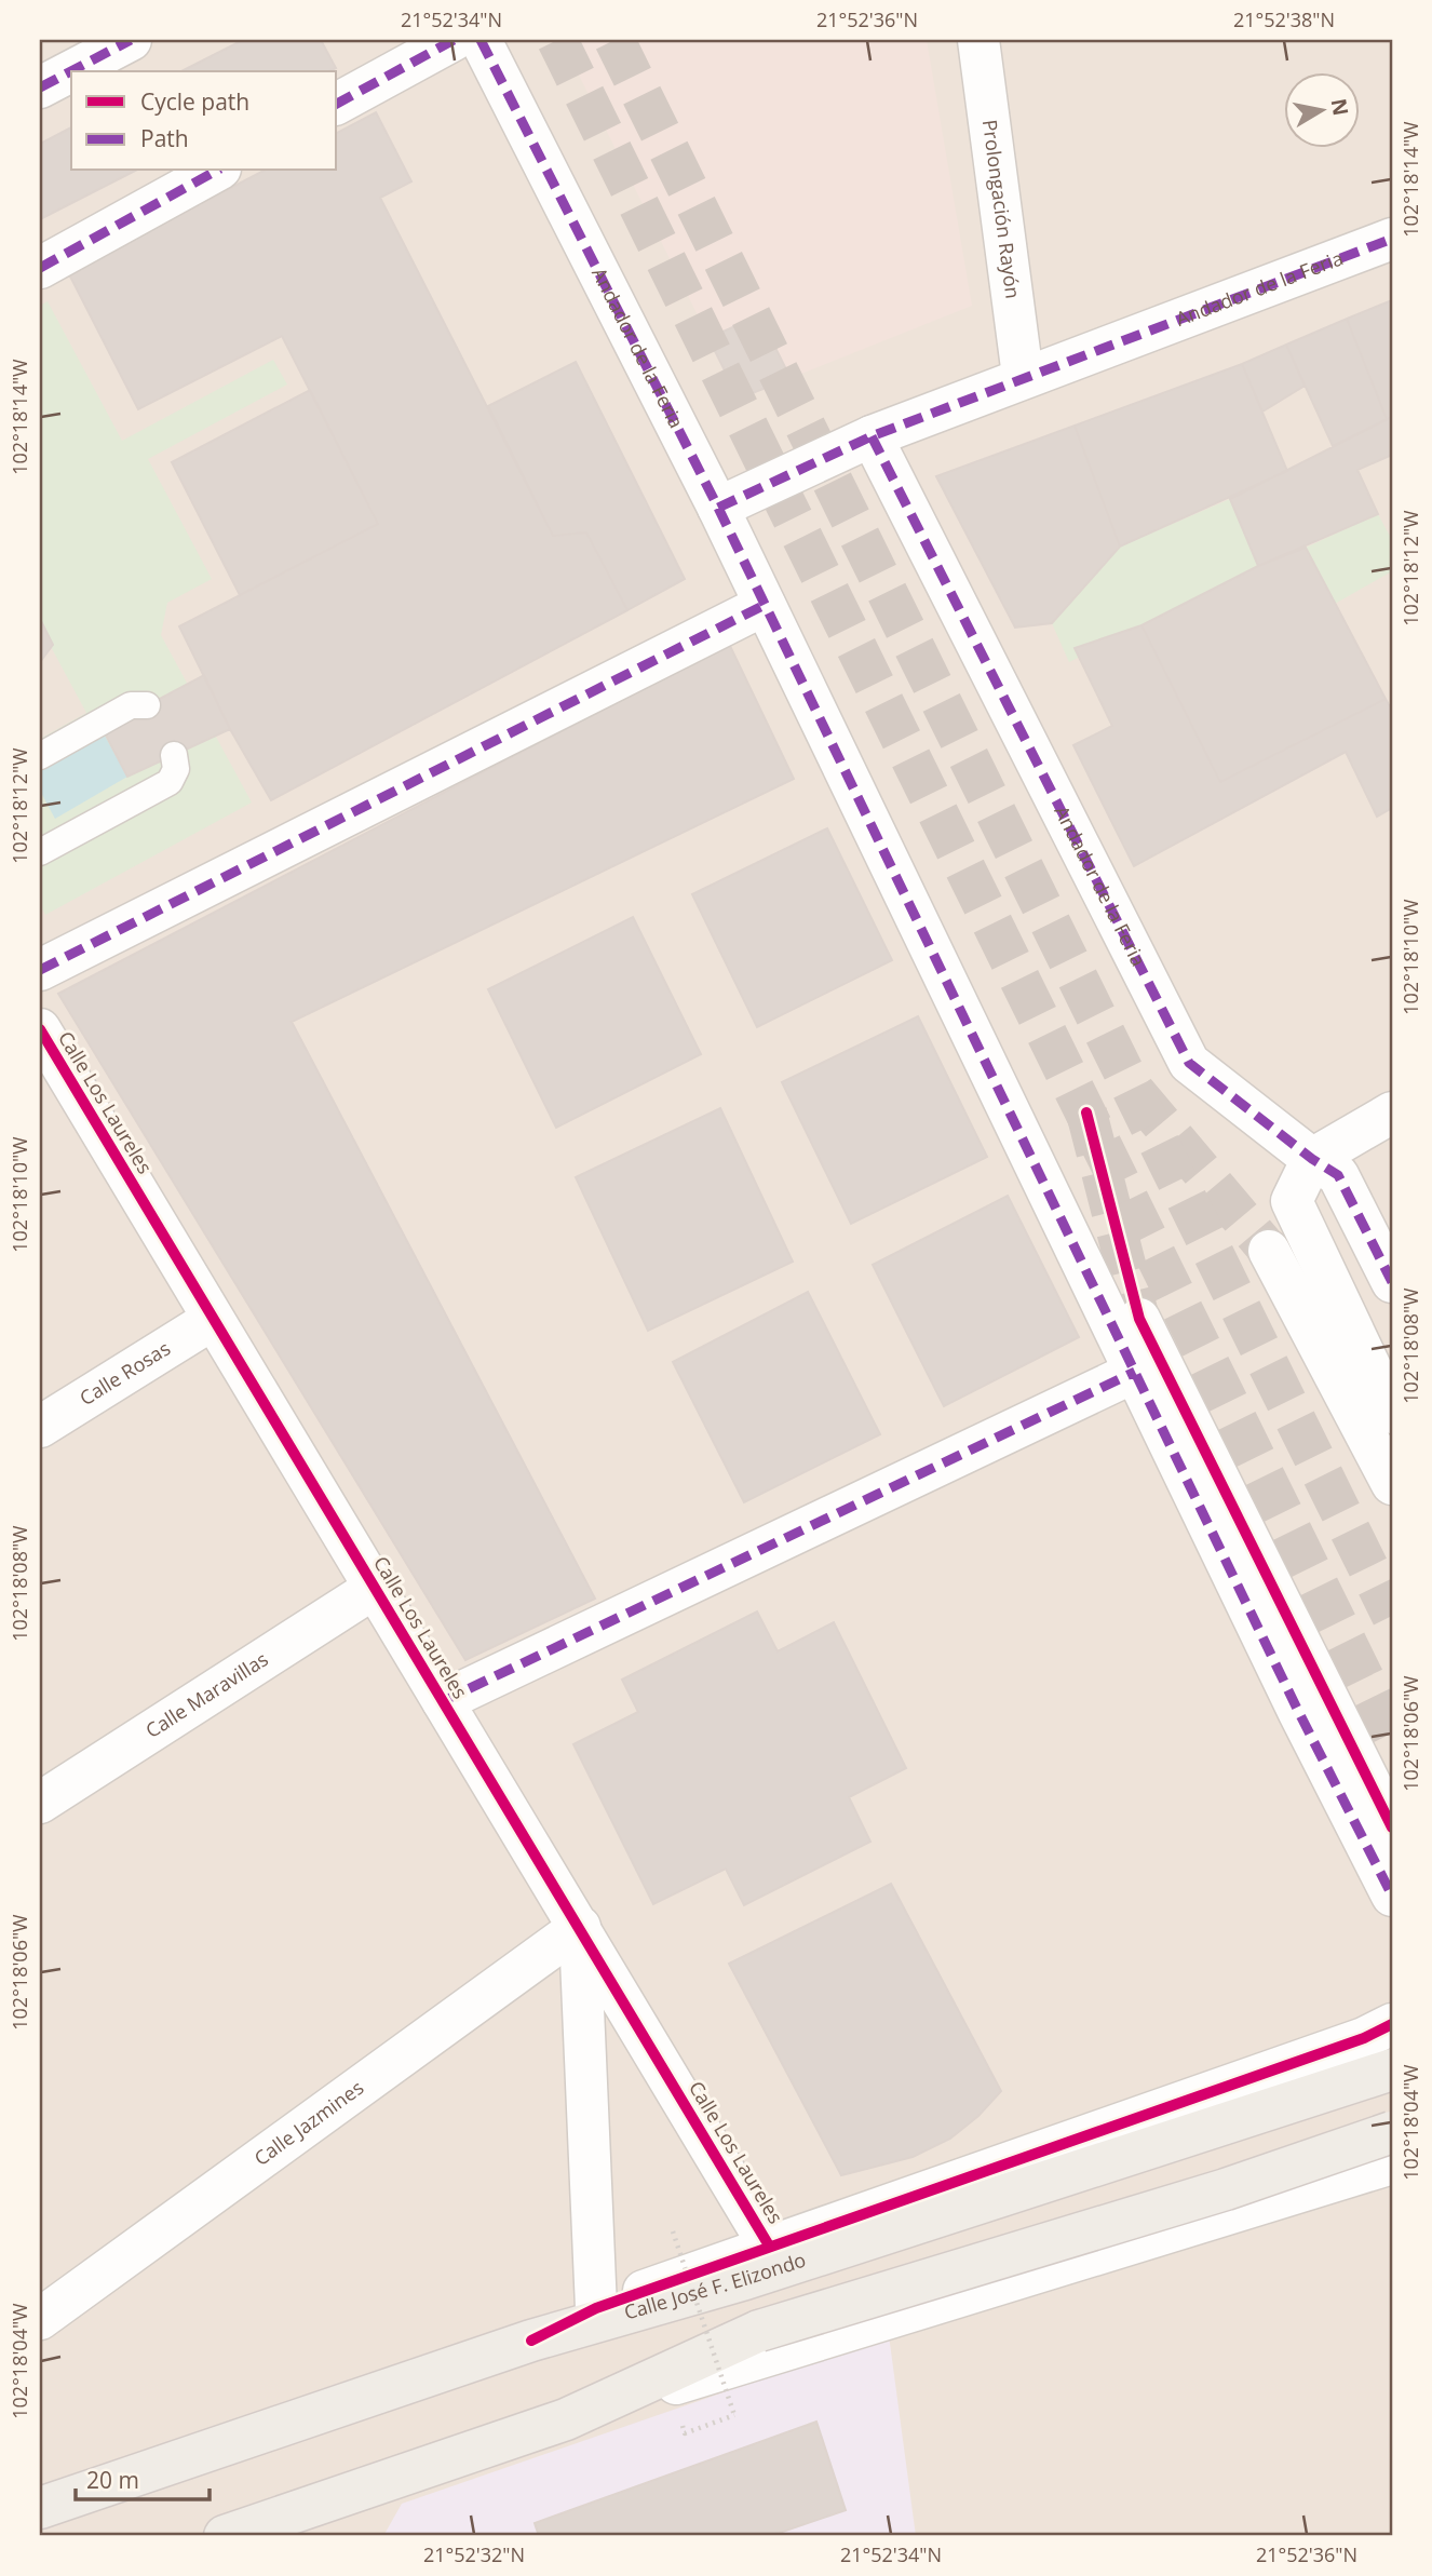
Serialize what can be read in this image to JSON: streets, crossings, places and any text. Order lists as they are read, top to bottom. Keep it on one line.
{"streets":{"main road":["Calle José F. Elizondo"],"street":["Prolongación Rayón","Andador de la Feria","Calle Los Laureles","Calle Rosas","Calle Maravillas","Calle Jazmines"]},"crossings":[["Prolongación Rayón","Andador de la Feria"],["Calle Los Laureles","Calle Rosas"],["Calle Los Laureles","Calle Maravillas"],["Calle Los Laureles","Calle Jazmines"]],"legend":["Cycle path","Path"],"scale_bar":"20 m","north":"right","coordinates":["21°52'34\"N","21°52'36\"N","21°52'38\"N","102°18'14\"W","102°18'12\"W","102°18'10\"W","102°18'08\"W","102°18'06\"W","102°18'04\"W","21°52'32\"N"]}
